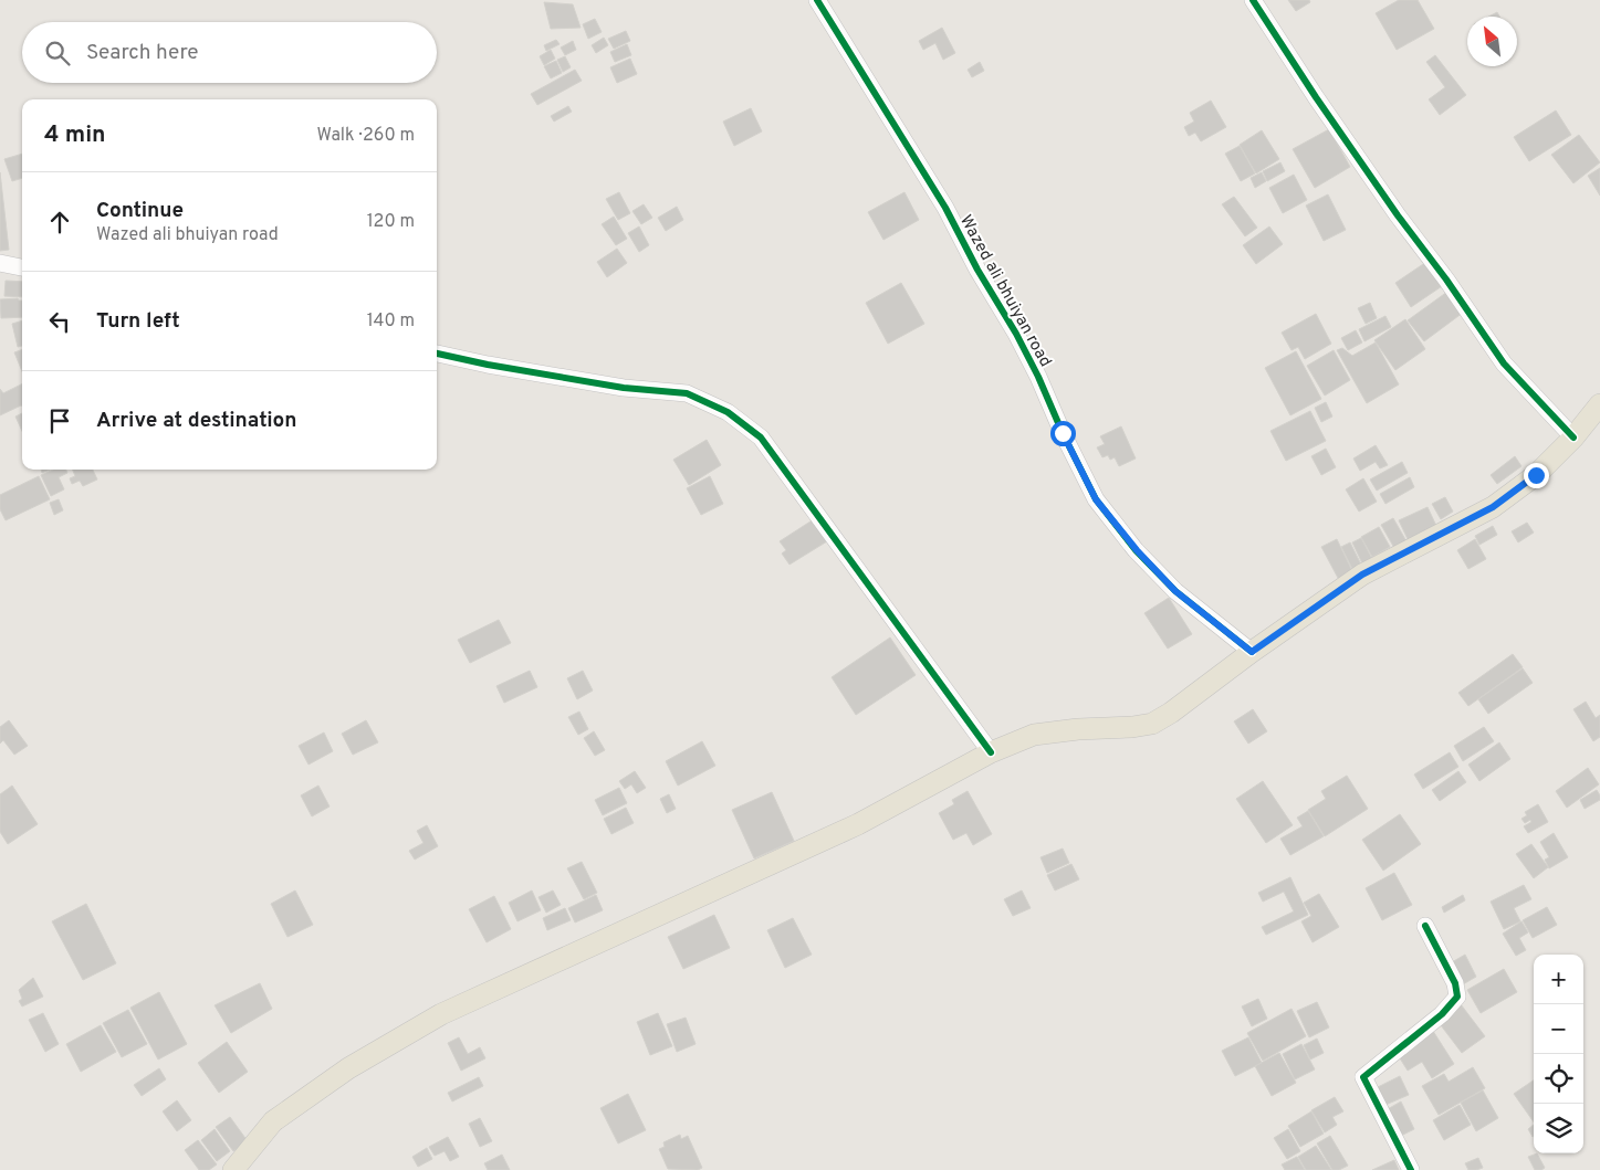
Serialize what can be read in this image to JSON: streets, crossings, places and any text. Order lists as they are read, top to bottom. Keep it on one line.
{"streets":{"street":["Wazed ali bhuiyan road"]},"north":"top left","page":{"search":"Search here","heading":["4 min","Walk · 260 m"],"list":[["Continue","Wazed ali bhuiyan road","120 m"],["Turn left","140 m"],"Arrive at destination"],"map_buttons":["+","−"]}}
